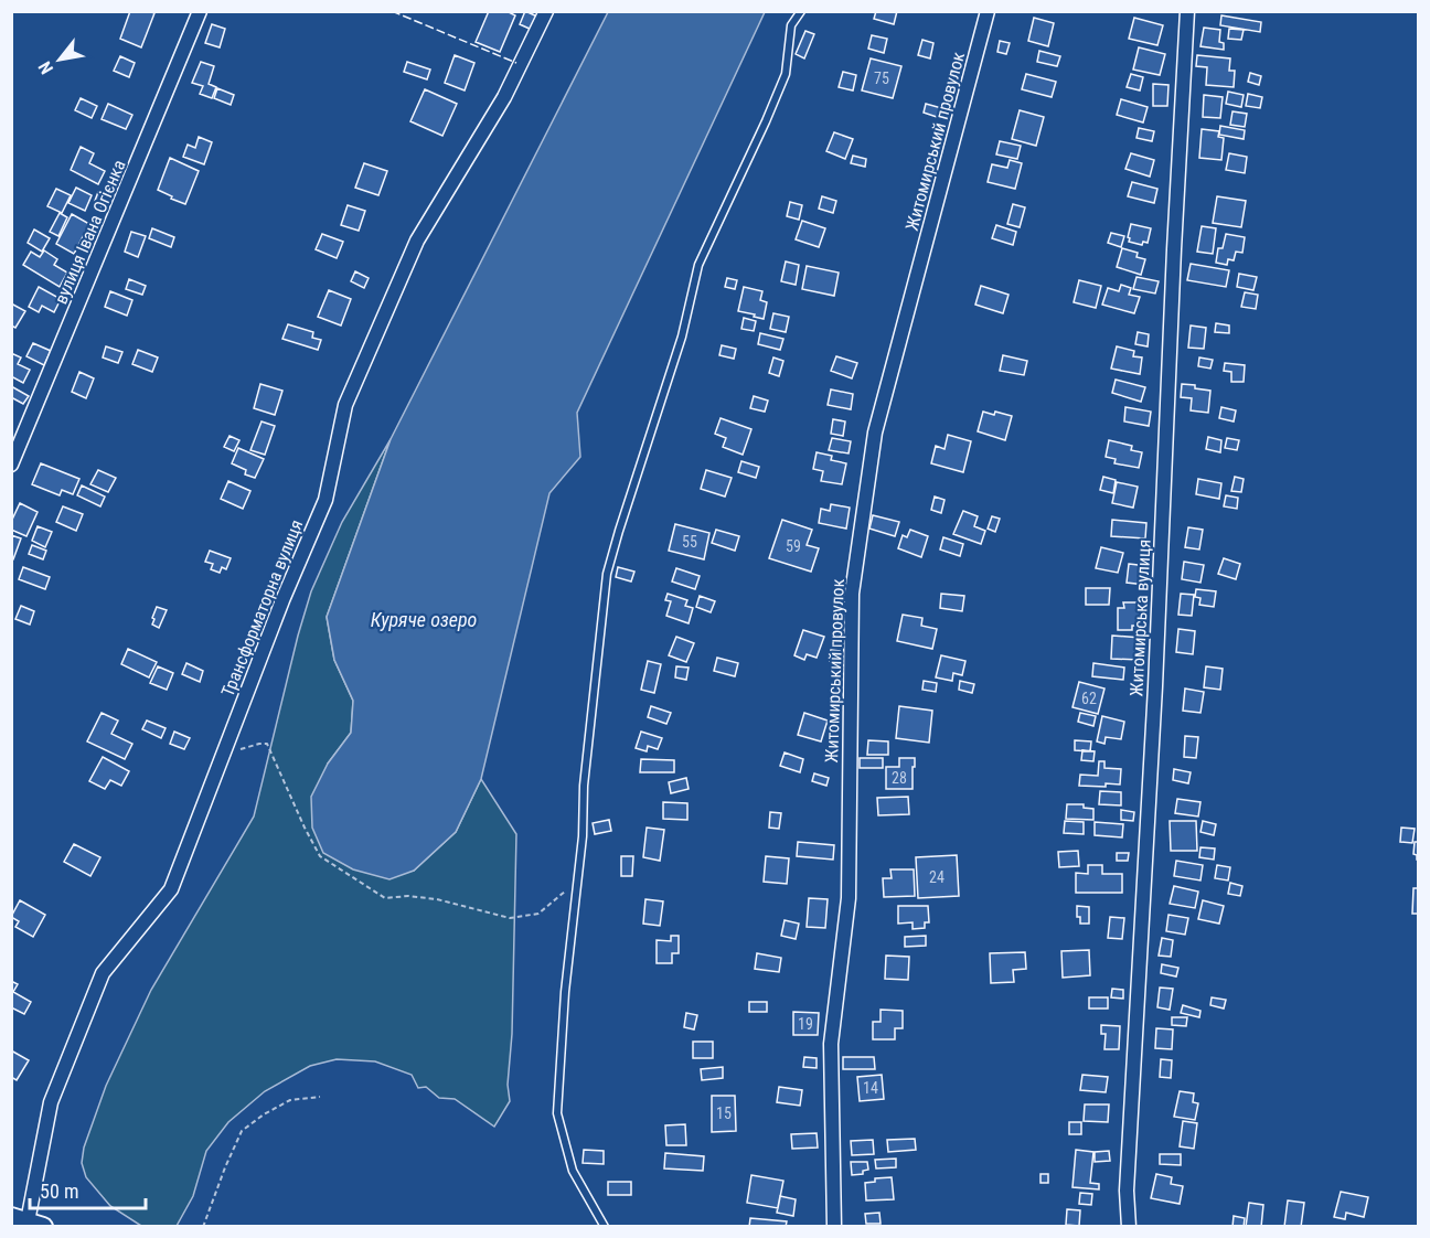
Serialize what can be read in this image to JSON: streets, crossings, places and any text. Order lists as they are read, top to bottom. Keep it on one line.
{"streets":{"street":["Житомирський провулок","вулиця Івана Огієнка","Трансформаторна вулиця","Житомирська вулиця"]},"water":["Куряче озеро"],"house_numbers":["75","55","59","62","28","24","19","14","15"],"scale_bar":"50 m","north":"bottom left"}
